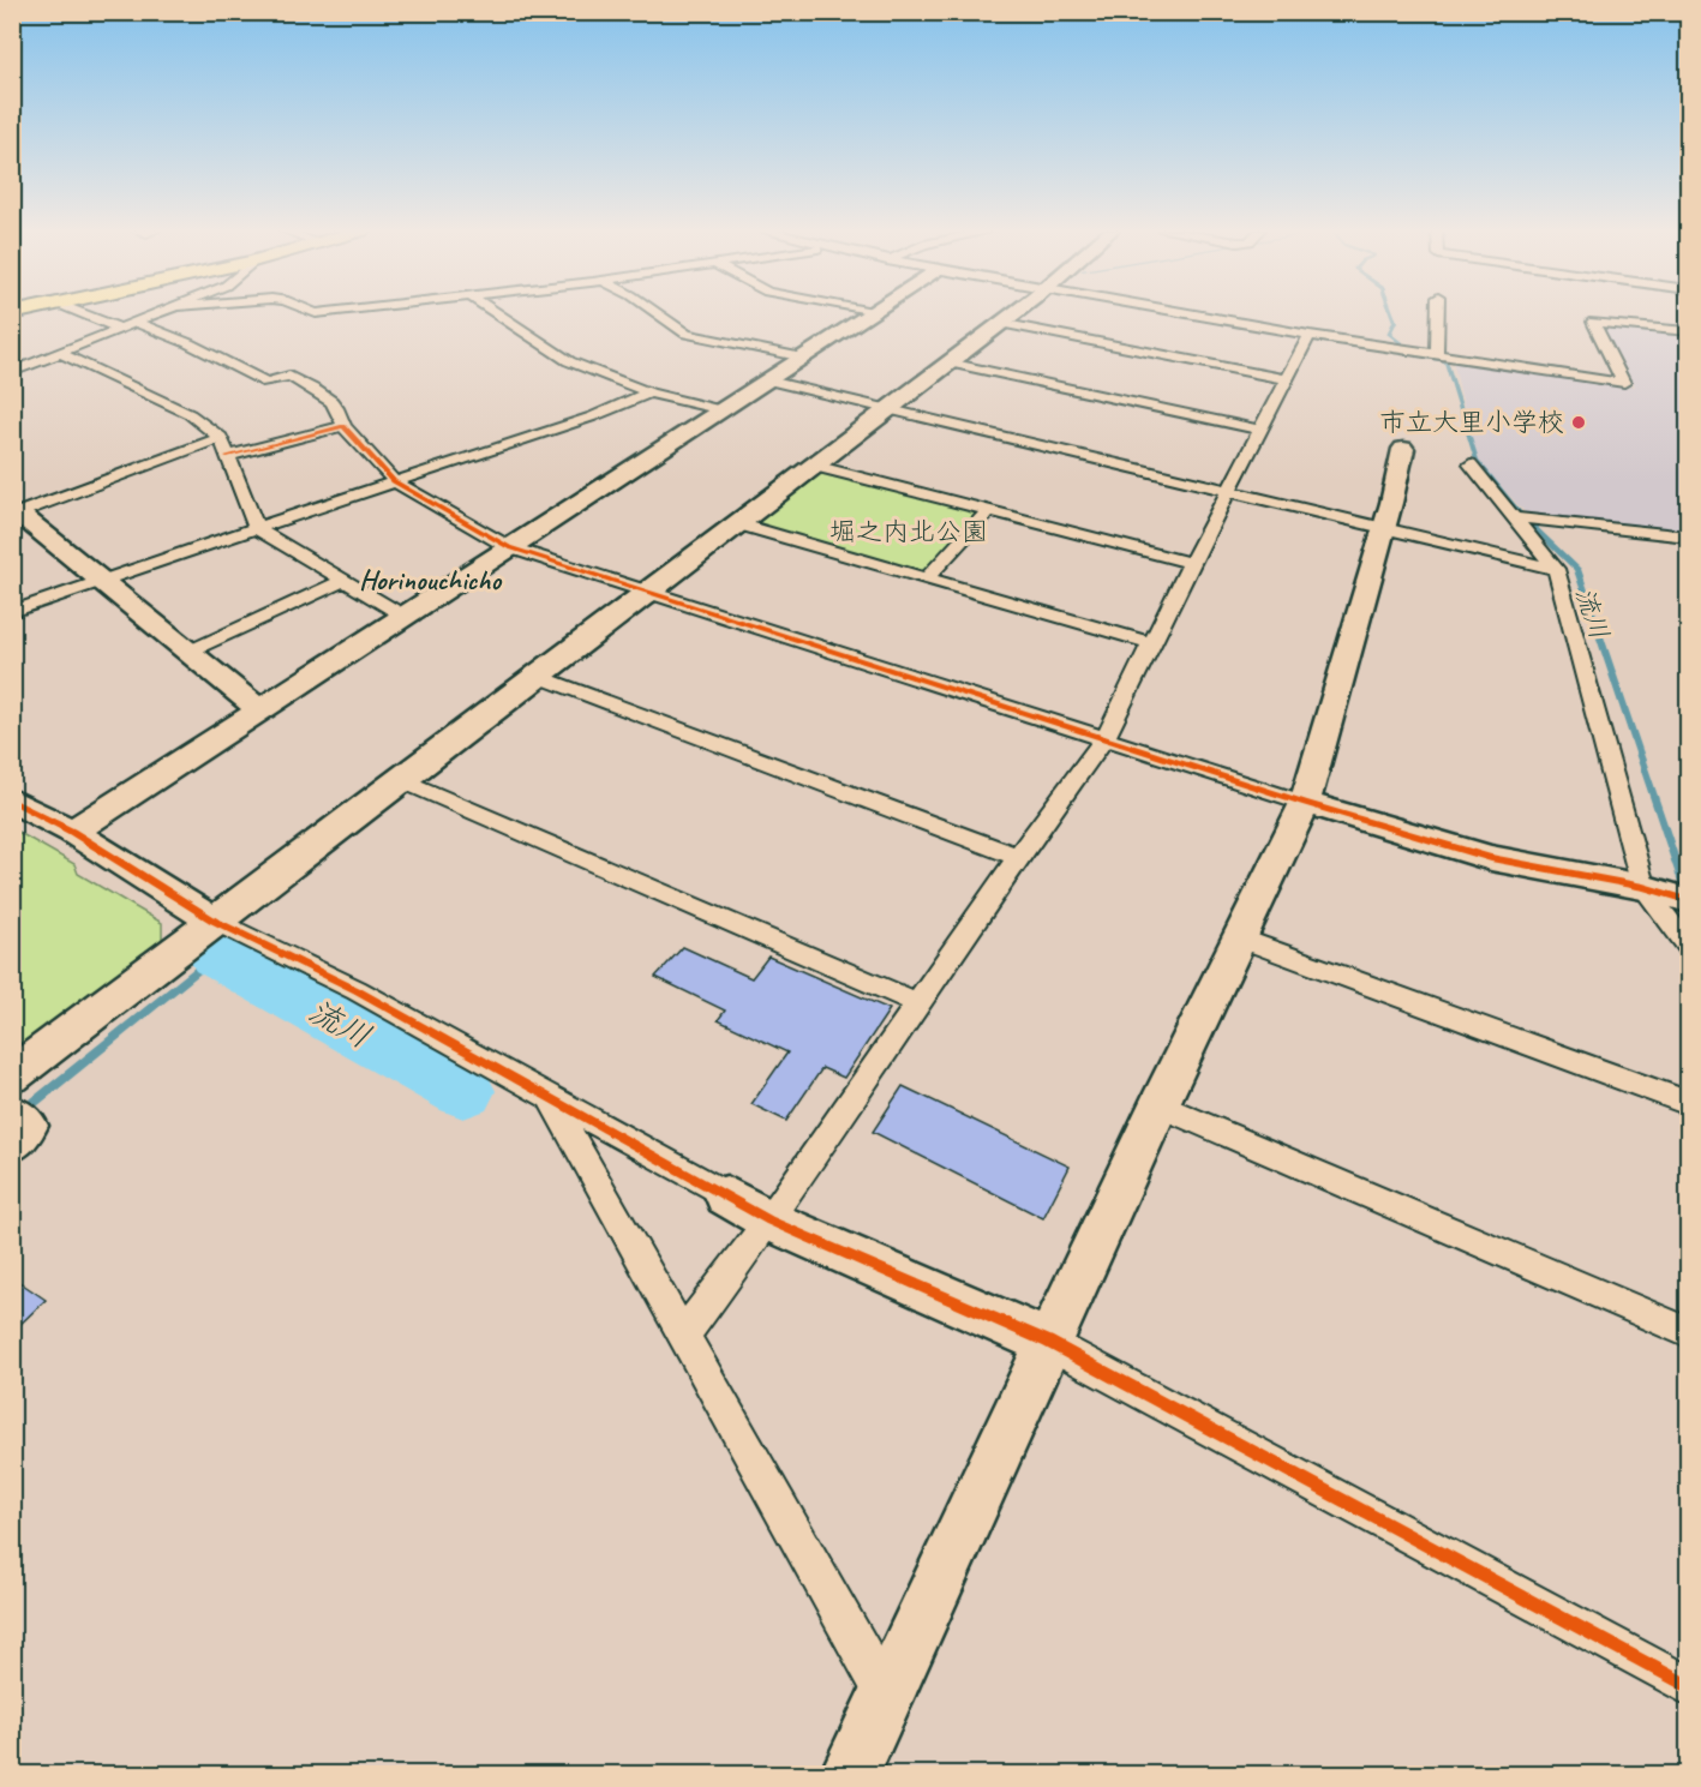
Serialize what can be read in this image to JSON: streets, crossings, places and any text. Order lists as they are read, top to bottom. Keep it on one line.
{"districts":["Horinouchicho"],"water":["流川"],"parks":["堀之内北公園"],"places":["市立大里小学校"]}
